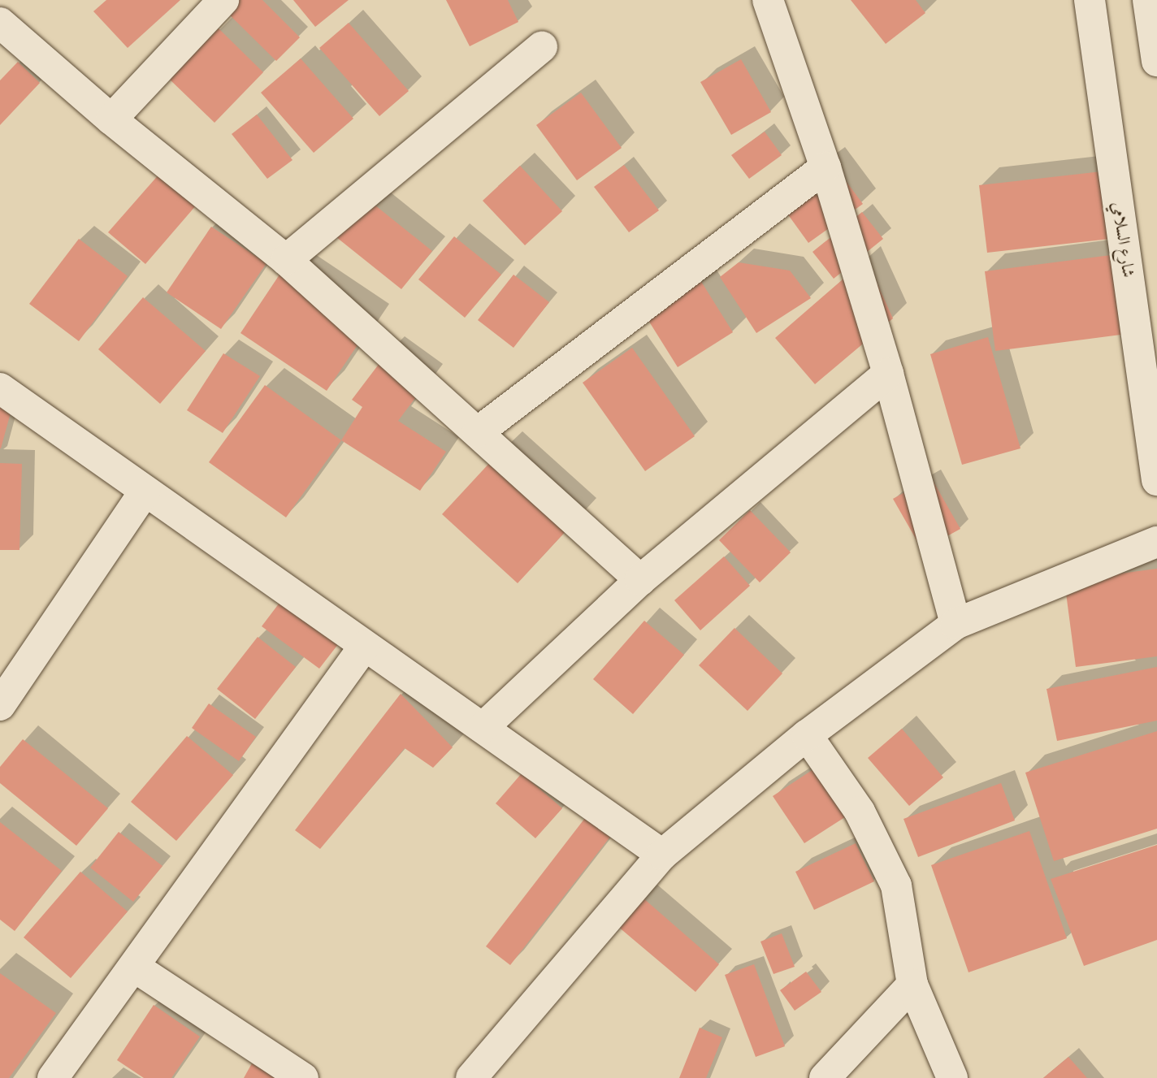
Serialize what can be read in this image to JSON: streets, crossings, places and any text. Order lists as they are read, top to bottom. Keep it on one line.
{"streets":{"street":["شارع السلامي"]}}
